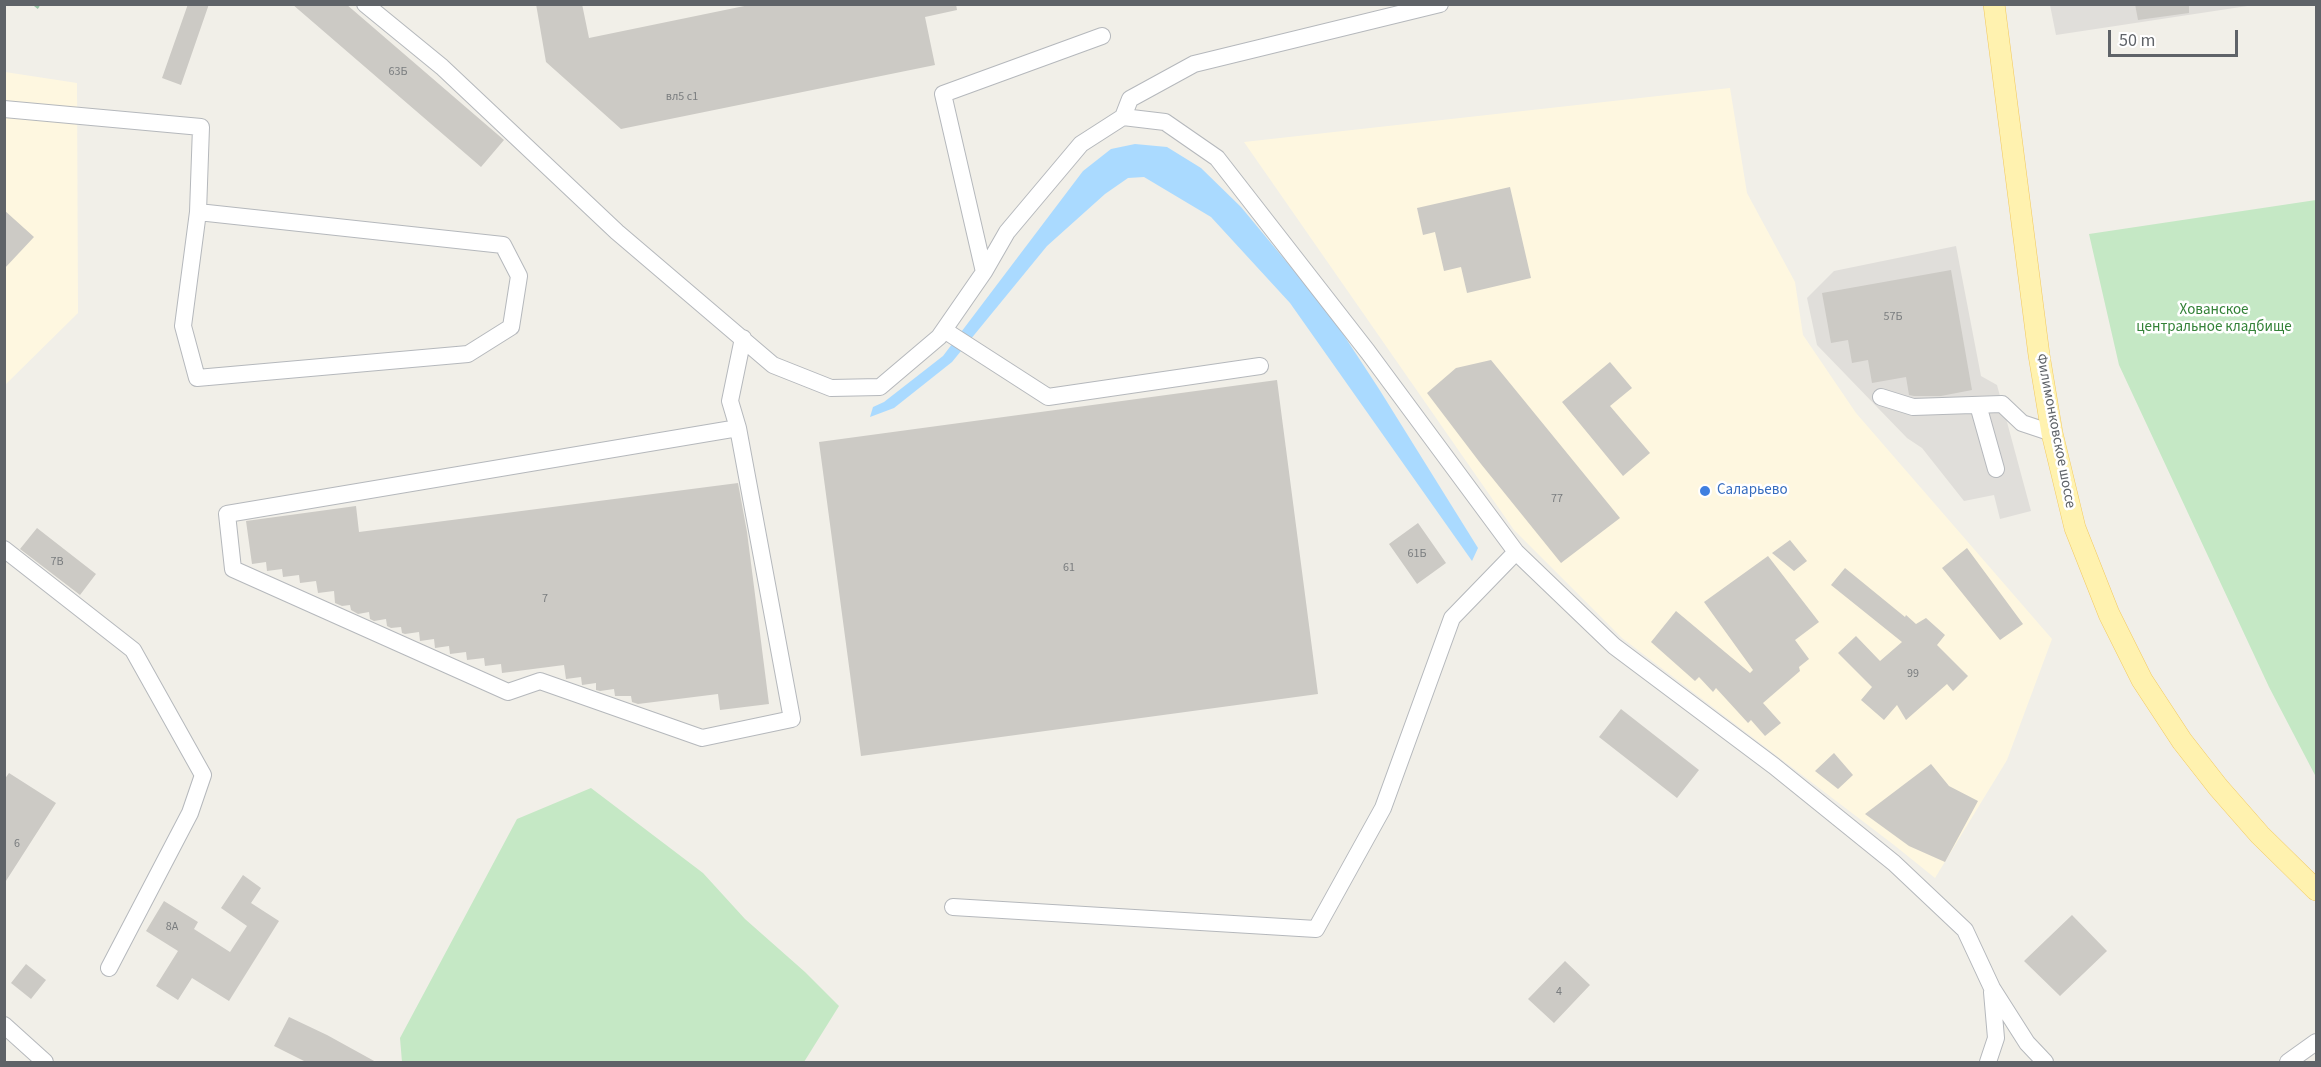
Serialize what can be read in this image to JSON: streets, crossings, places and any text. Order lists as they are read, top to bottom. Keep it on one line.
{"streets":{"main road":["Филимонковское шоссе"]},"parks":["Хованское центральное кладбище"],"places":["Саларьево"],"house_numbers":["63Б","вл5 с1","57Б","77","61Б","7В","61","7","99","6","8А","4"],"scale_bar":"50 m"}
